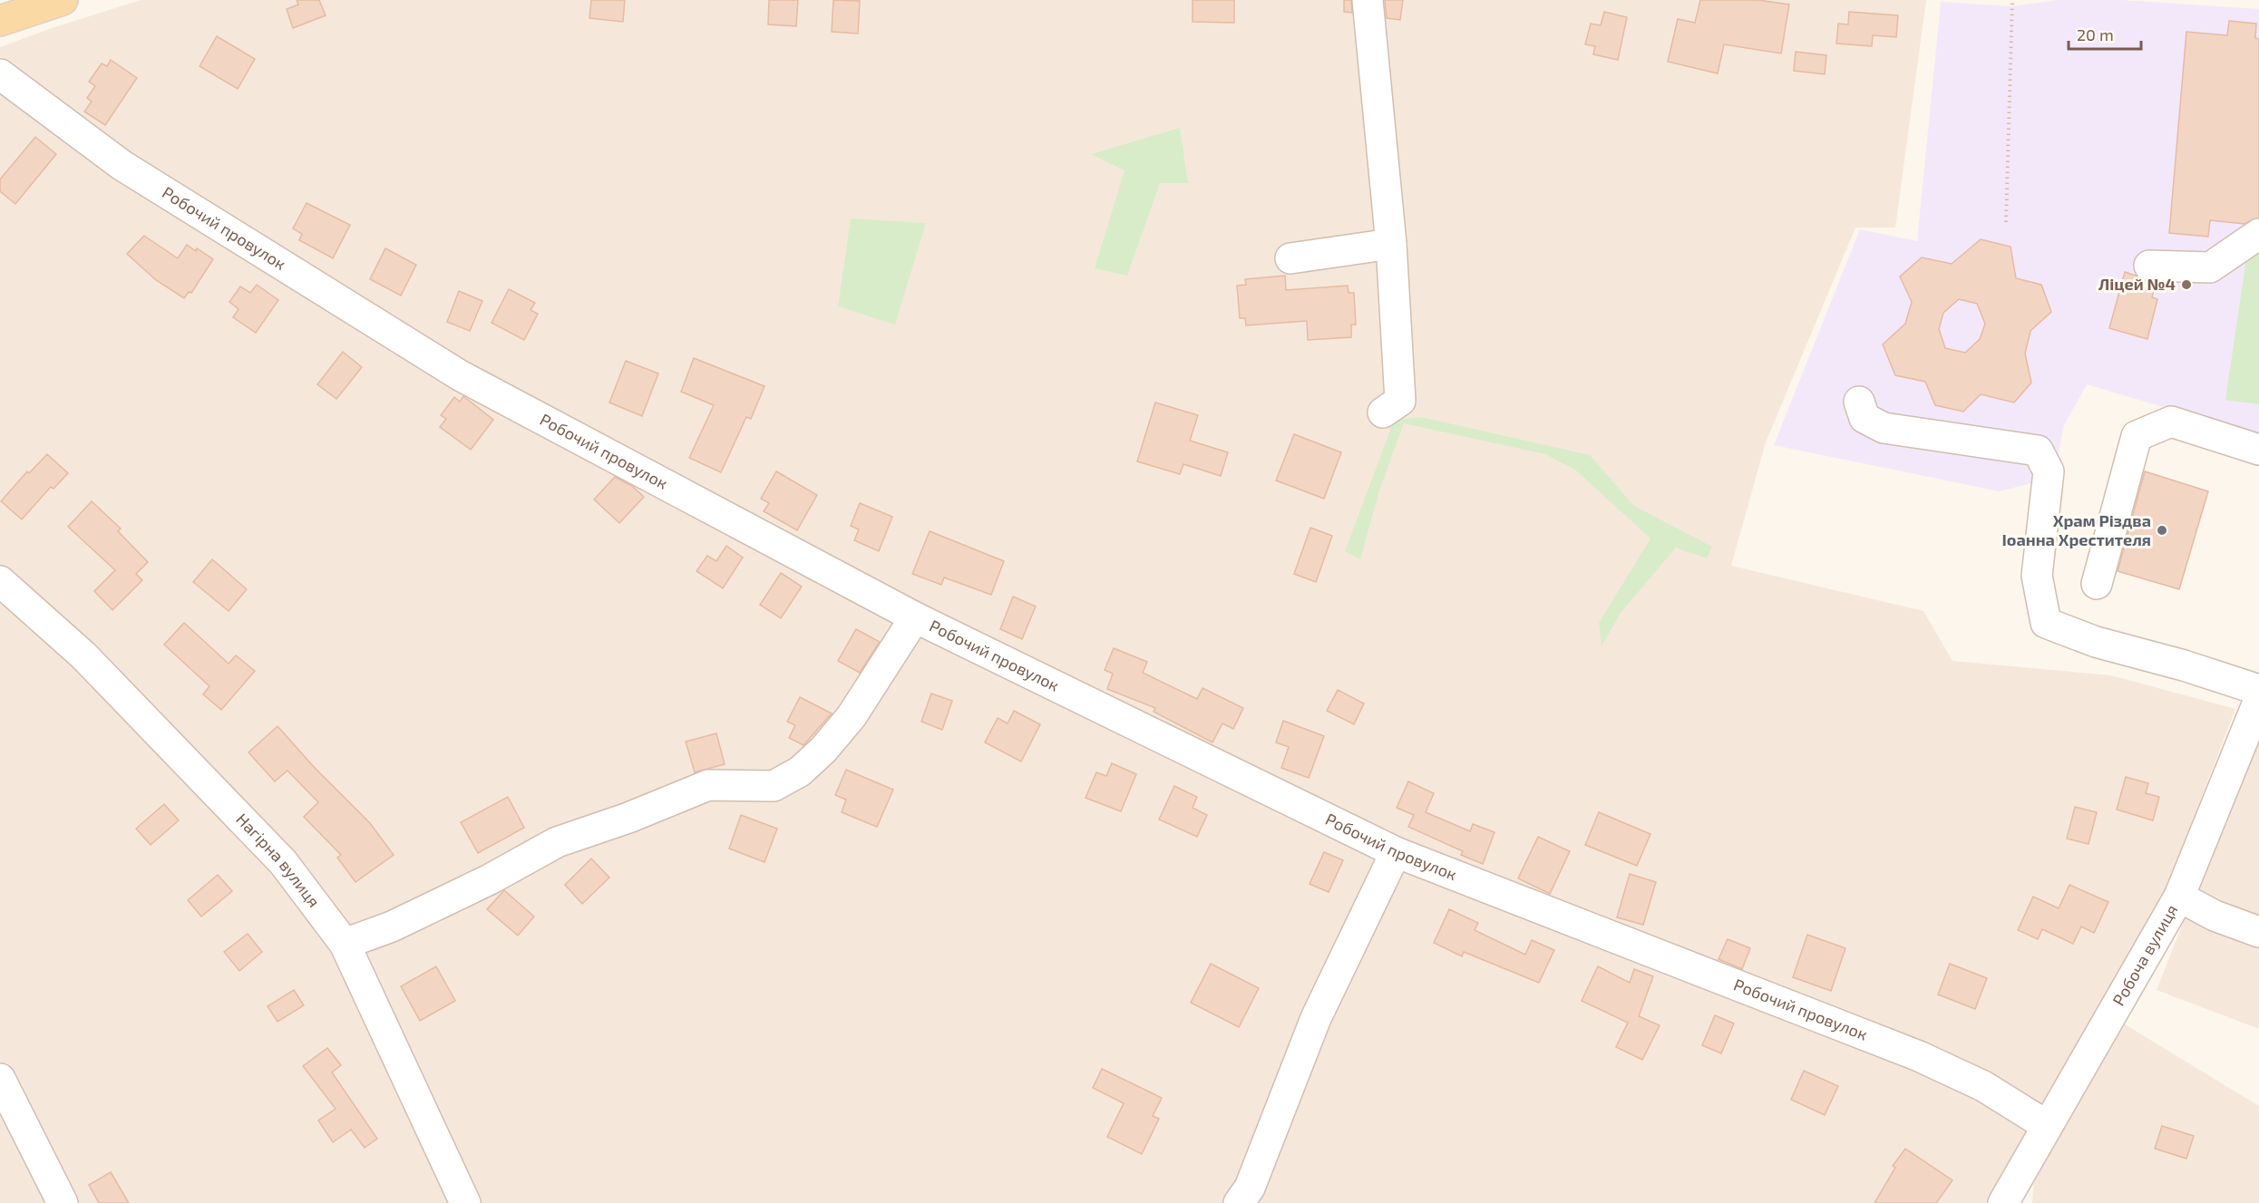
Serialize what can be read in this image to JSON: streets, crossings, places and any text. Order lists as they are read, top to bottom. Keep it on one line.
{"streets":{"street":["Робочий провулок","Нагірна вулиця","Робоча вулиця"]},"crossings":[["Робочий провулок","Робоча вулиця"]],"places":["Ліцей №4","Храм Різдва Іоанна Хрестителя"],"scale_bar":"20 m"}
